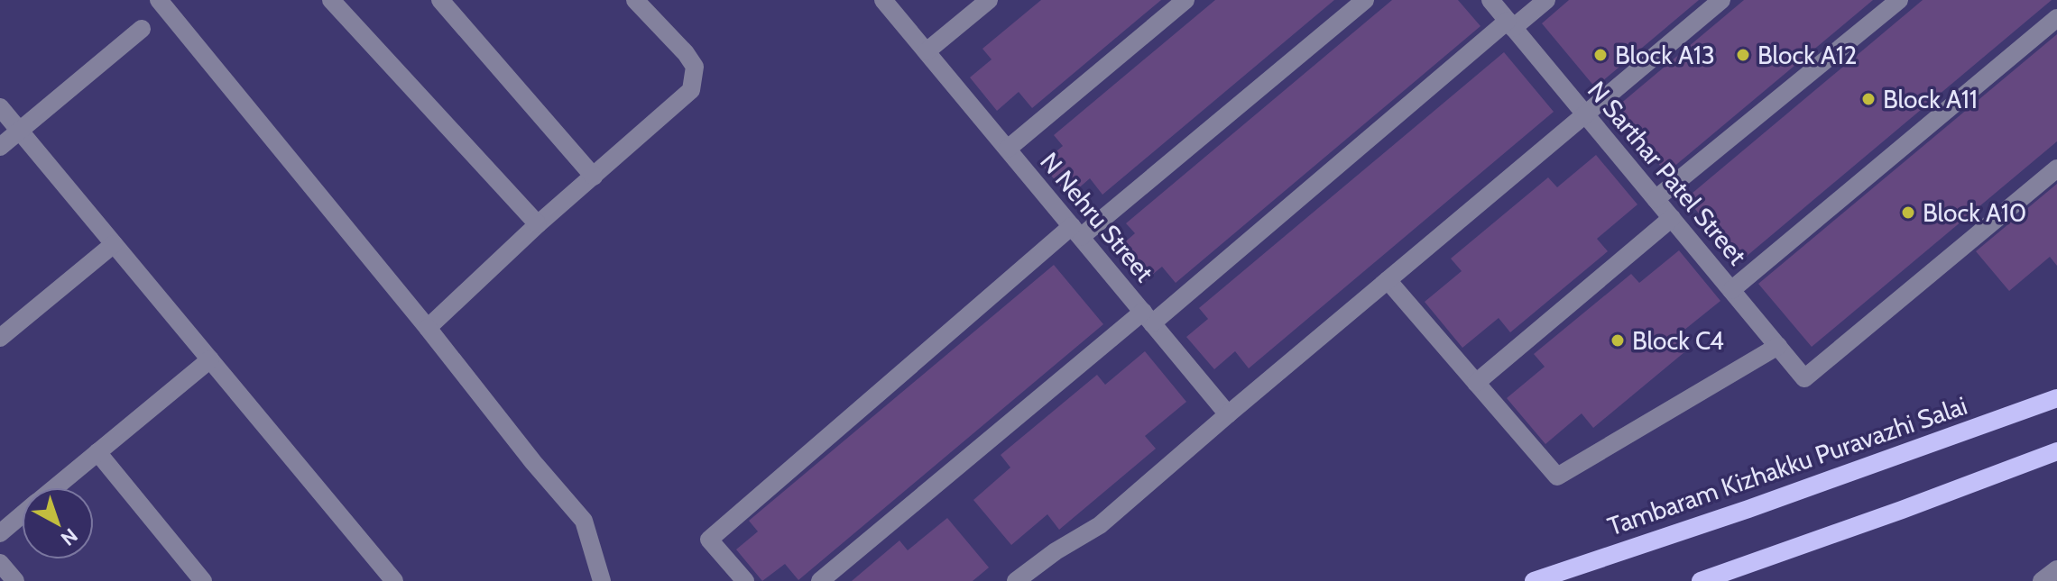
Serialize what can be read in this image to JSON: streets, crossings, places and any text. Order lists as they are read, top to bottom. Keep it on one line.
{"streets":{"main road":["Tambaram Kizhakku Puravazhi Salai"],"street":["N Sarthar Patel Street","N Nehru Street"]},"places":["Block A13","Block A12","Block A11","Block A10","Block C4"],"north":"bottom right"}
